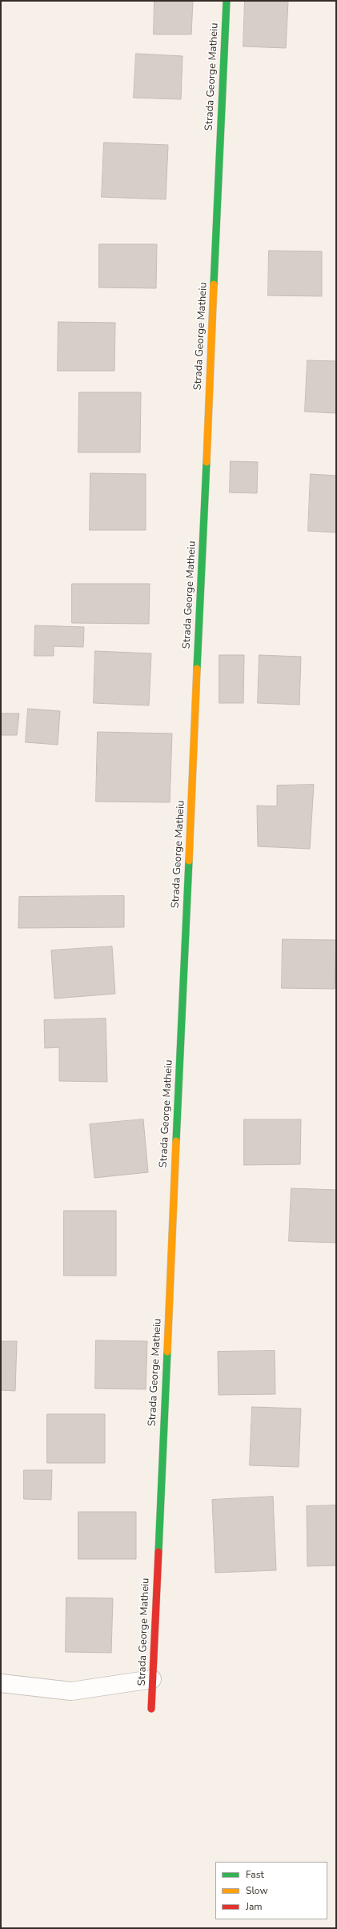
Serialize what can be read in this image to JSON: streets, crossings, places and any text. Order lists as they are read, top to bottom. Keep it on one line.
{"streets":{"street":["Strada George Matheiu"]},"legend":["Fast","Slow","Jam"]}
